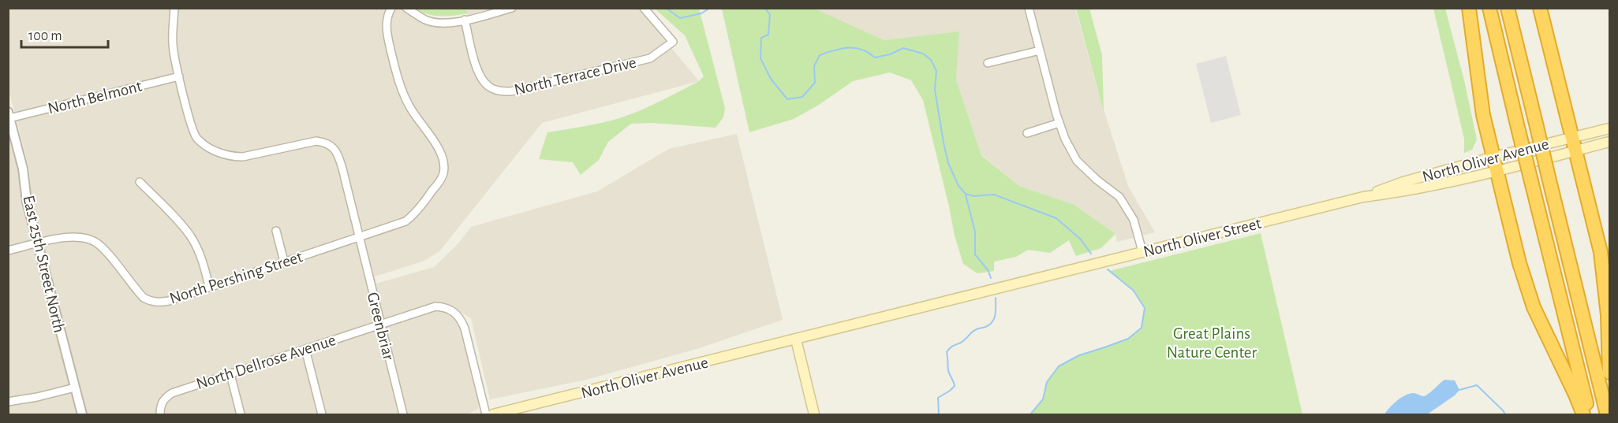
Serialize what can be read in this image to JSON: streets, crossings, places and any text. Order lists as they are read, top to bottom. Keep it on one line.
{"streets":{"main road":["North Oliver Avenue","North Oliver Street"],"street":["North Terrace Drive","North Belmont","East 25th Street North","North Pershing Street","Greenbriar","North Dellrose Avenue"]},"crossings":[["North Belmont","East 25th Street North"],["North Belmont","Greenbriar"],["North Oliver Avenue","North Oliver Street"],["East 25th Street North","North Pershing Street"],["North Pershing Street","Greenbriar"],["Greenbriar","North Dellrose Avenue"]],"parks":["Great Plains Nature Center"],"scale_bar":"100 m"}
